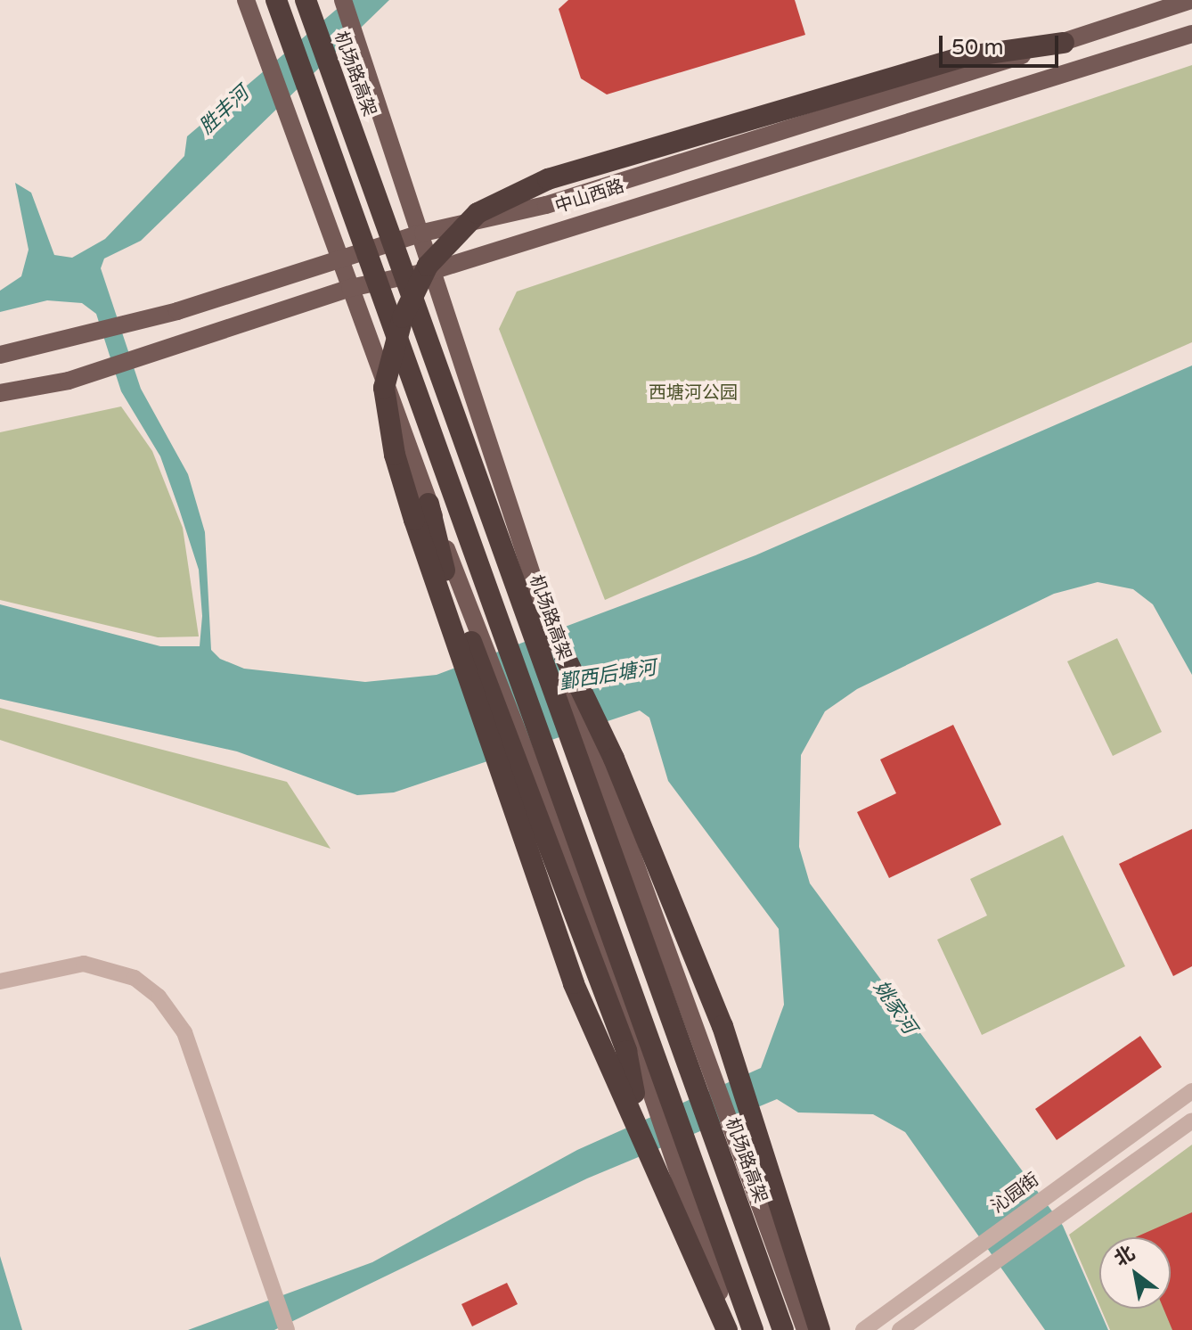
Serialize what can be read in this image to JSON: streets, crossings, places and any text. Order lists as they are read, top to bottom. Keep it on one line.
{"streets":{"highway":["机场路高架"],"main road":["中山西路"],"street":["沁园街"]},"water":["胜丰河","鄞西后塘河","姚家河"],"parks":["西塘河公园"],"scale_bar":"50 m","north":"top left"}
